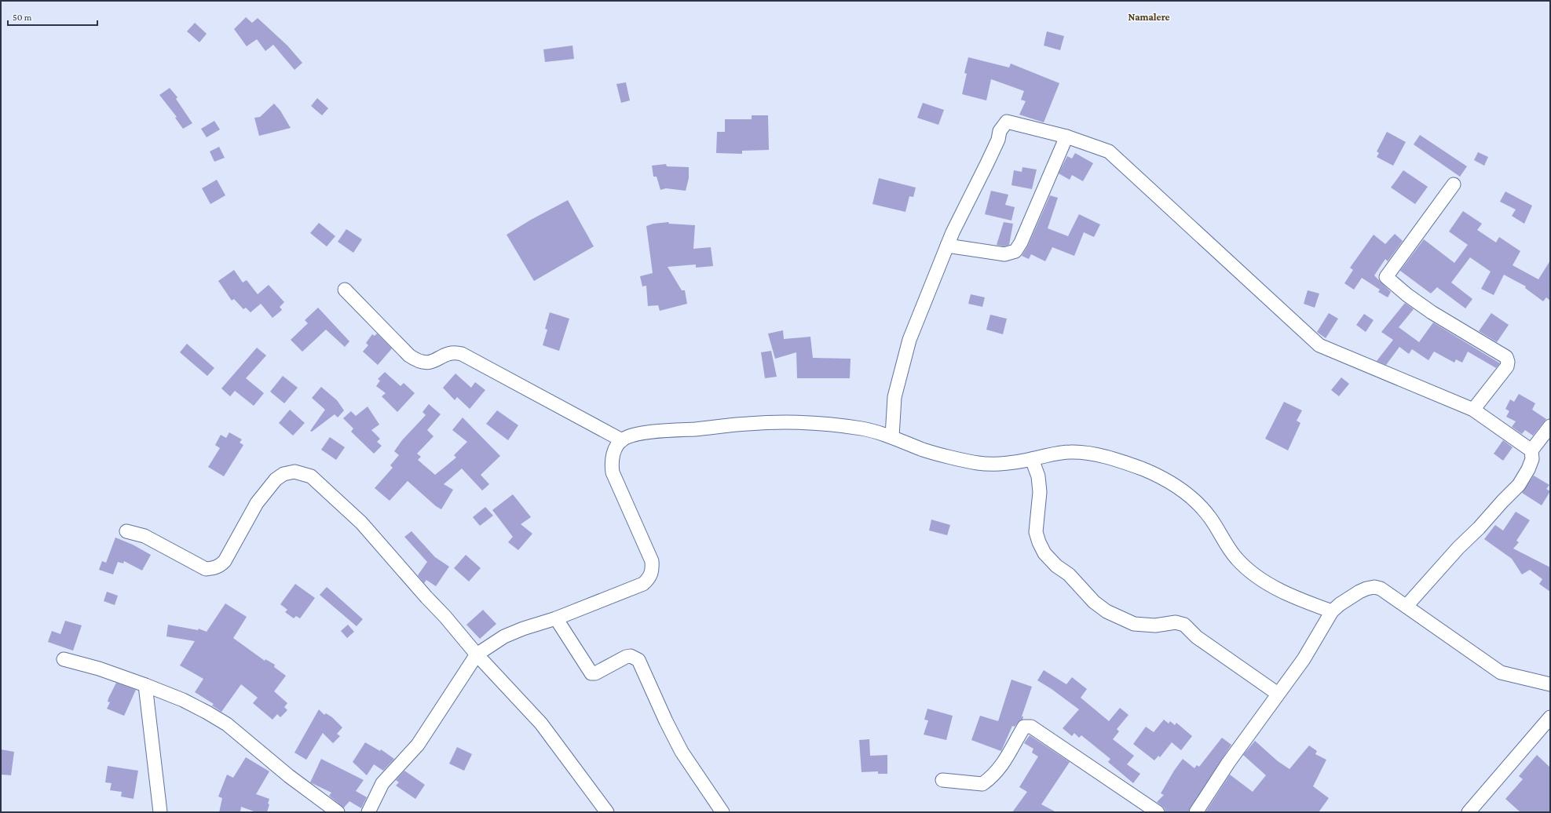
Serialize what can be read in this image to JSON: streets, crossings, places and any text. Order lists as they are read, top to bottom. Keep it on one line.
{"districts":["Namalere"],"scale_bar":"50 m"}
